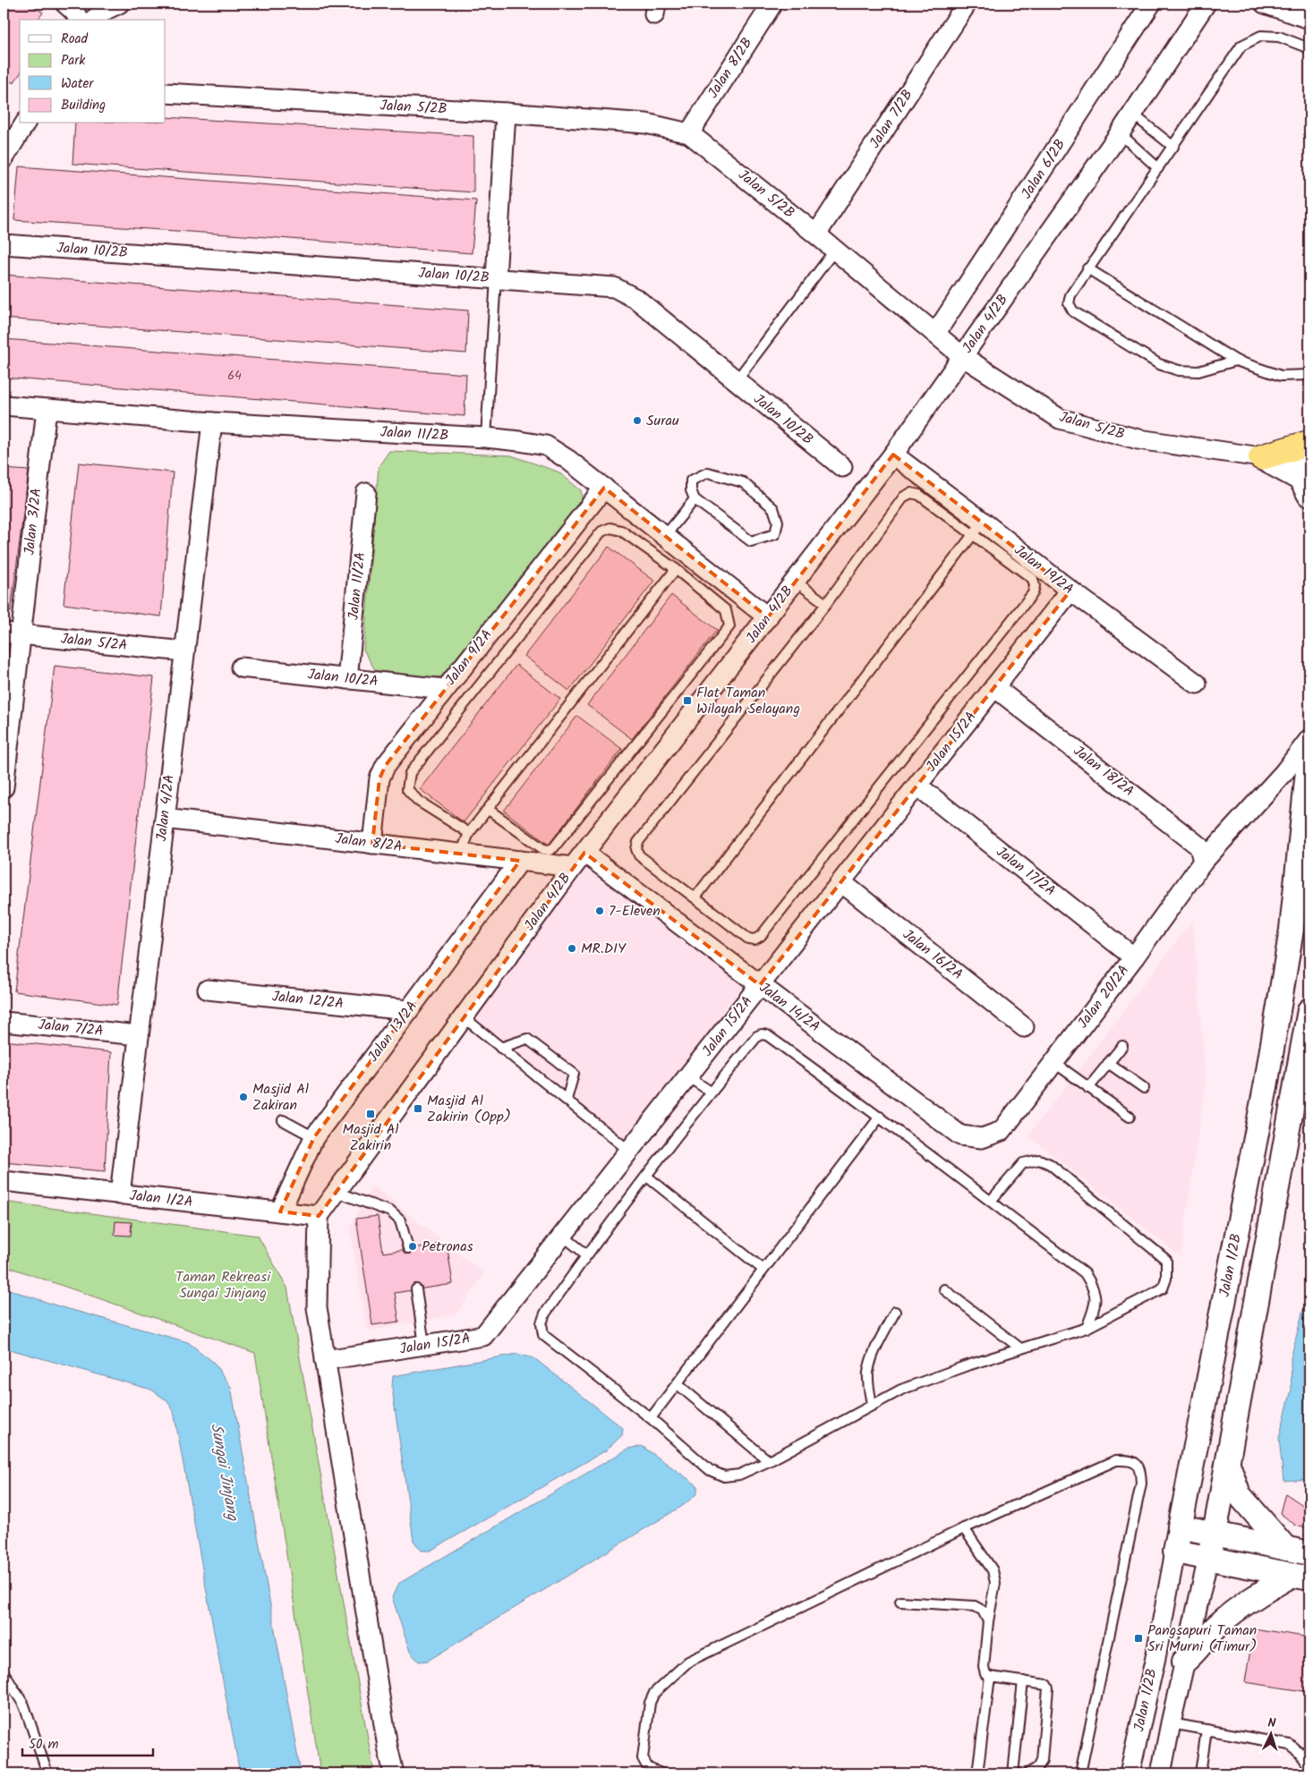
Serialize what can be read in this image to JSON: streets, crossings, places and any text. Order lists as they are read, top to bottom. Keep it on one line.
{"streets":{"street":["Jalan 8/2B","Jalan 5/2B","Jalan 7/2B","Jalan 6/2B","Jalan 10/2B","Jalan 4/2B","Jalan 11/2B","Jalan 3/2A","Jalan 19/2A","Jalan 11/2A","Jalan 5/2A","Jalan 9/2A","Jalan 10/2A","Jalan 15/2A","Jalan 18/2A","Jalan 4/2A","Jalan 8/2A","Jalan 17/2A","Jalan 16/2A","Jalan 20/2A","Jalan 12/2A","Jalan 14/2A","Jalan 7/2A","Jalan 13/2A","Jalan 1/2A","Jalan 1/2B"]},"crossings":[["Jalan 8/2B","Jalan 5/2B"],["Jalan 5/2B","Jalan 7/2B"],["Jalan 5/2B","Jalan 6/2B"],["Jalan 5/2B","Jalan 4/2B"],["Jalan 4/2B","Jalan 11/2B"],["Jalan 4/2B","Jalan 19/2A"],["Jalan 4/2B","Jalan 8/2A"],["Jalan 4/2B","Jalan 14/2A"],["Jalan 4/2B","Jalan 1/2A"],["Jalan 11/2B","Jalan 3/2A"],["Jalan 11/2B","Jalan 9/2A"],["Jalan 11/2B","Jalan 4/2A"],["Jalan 3/2A","Jalan 5/2A"],["Jalan 19/2A","Jalan 15/2A"],["Jalan 11/2A","Jalan 10/2A"],["Jalan 5/2A","Jalan 4/2A"],["Jalan 9/2A","Jalan 10/2A"],["Jalan 9/2A","Jalan 8/2A"],["Jalan 15/2A","Jalan 18/2A"],["Jalan 15/2A","Jalan 17/2A"],["Jalan 15/2A","Jalan 16/2A"],["Jalan 15/2A","Jalan 14/2A"],["Jalan 18/2A","Jalan 20/2A"],["Jalan 4/2A","Jalan 8/2A"],["Jalan 4/2A","Jalan 7/2A"],["Jalan 4/2A","Jalan 1/2A"],["Jalan 8/2A","Jalan 14/2A"],["Jalan 8/2A","Jalan 13/2A"],["Jalan 17/2A","Jalan 20/2A"],["Jalan 20/2A","Jalan 14/2A"],["Jalan 12/2A","Jalan 13/2A"],["Jalan 13/2A","Jalan 1/2A"]],"water":["Sungai Jinjang"],"parks":["Taman Rekreasi Sungai Jinjang"],"places":{"other":["Surau","7-Eleven","MR.DIY","Masjid Al Zakiran","Petronas"],"transit":["Flat Taman Wilayah Selayang","Masjid Al Zakirin (Opp)","Masjid Al Zakirin","Pangsapuri Taman Sri Murni (Timur)"]},"house_numbers":["64"],"legend":["Road","Park","Water","Building"],"scale_bar":"50 m","north":"top"}
